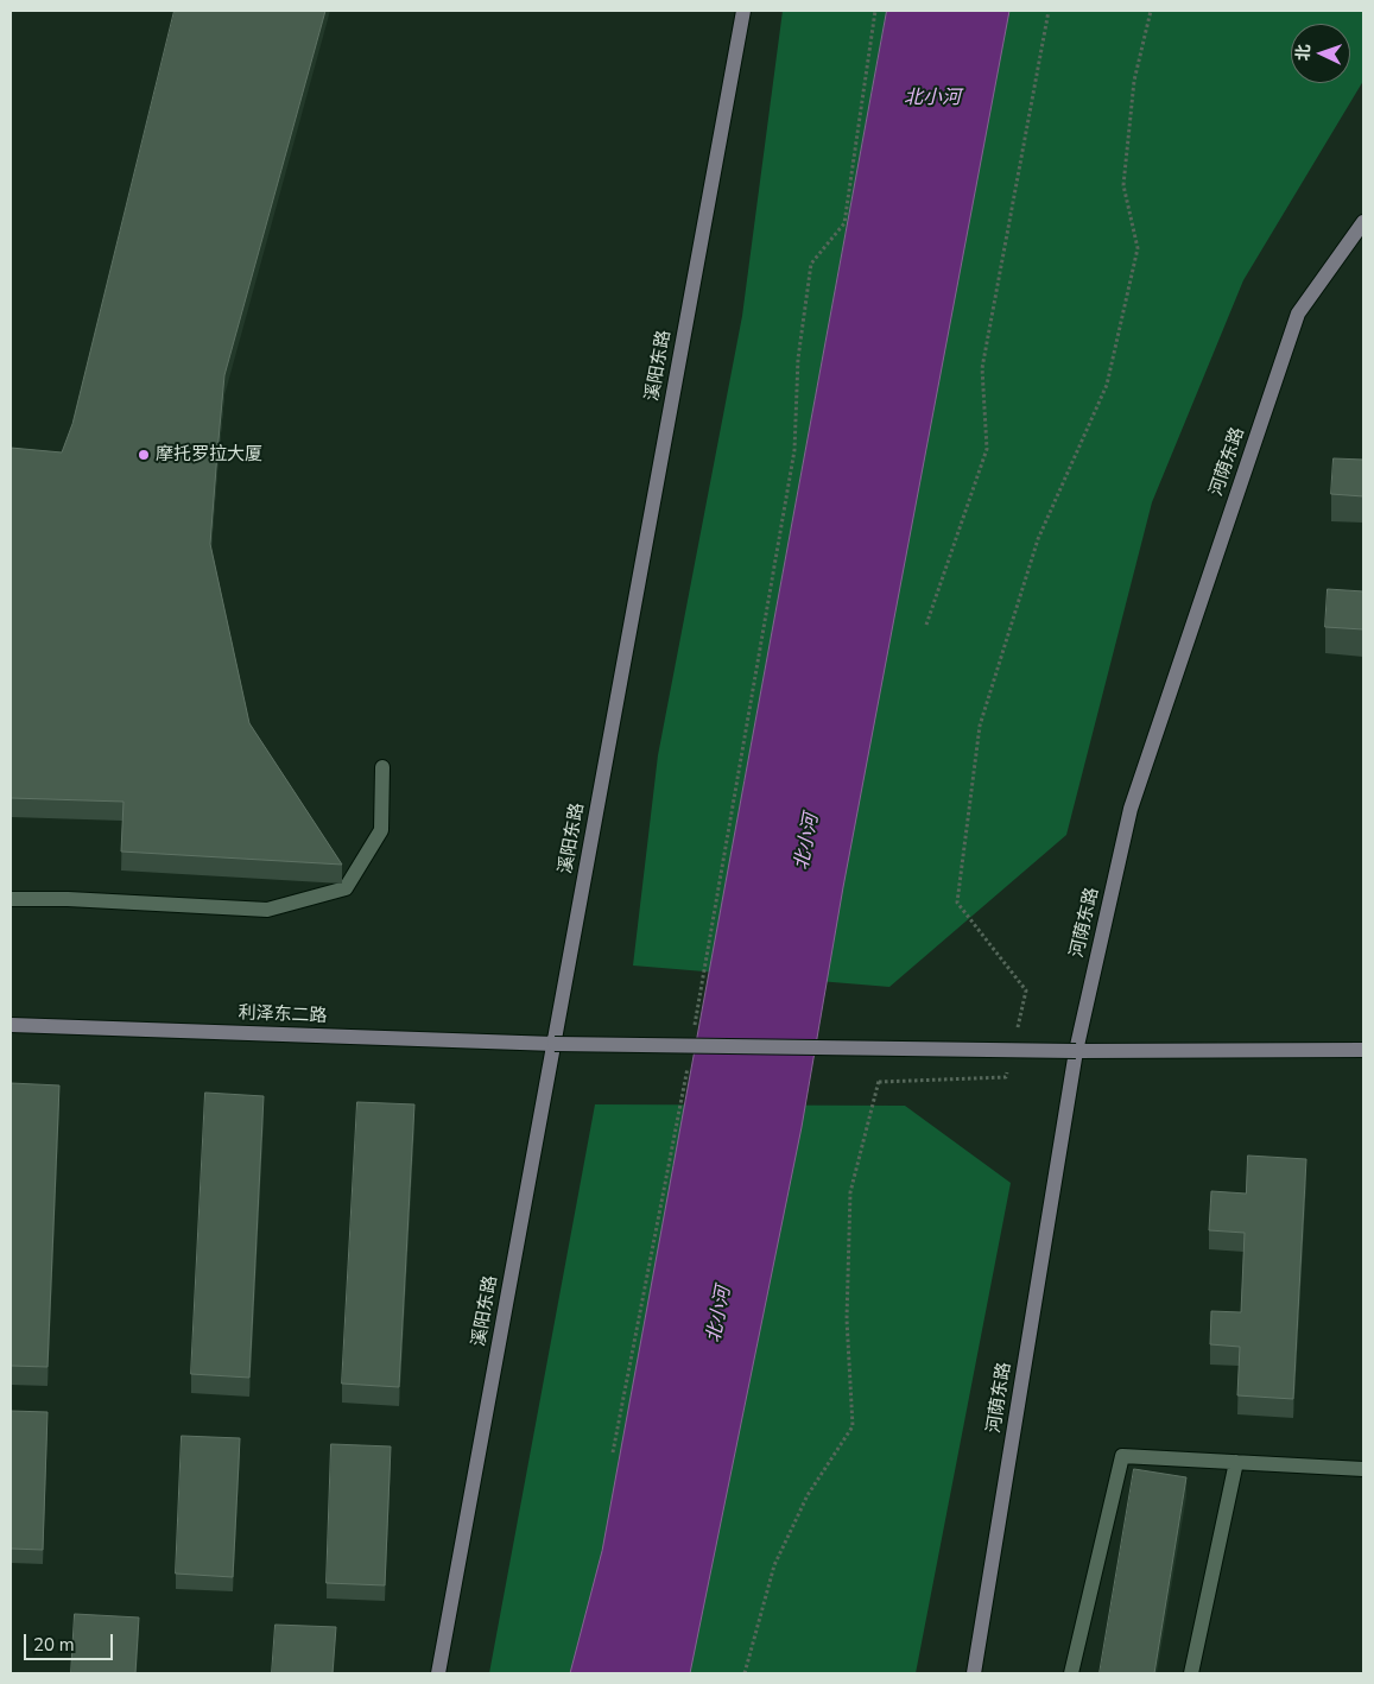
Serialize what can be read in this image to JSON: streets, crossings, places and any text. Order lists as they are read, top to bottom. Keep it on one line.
{"streets":{"street":["溪阳东路","河荫东路","利泽东二路"]},"crossings":[["溪阳东路","利泽东二路"],["河荫东路","利泽东二路"]],"water":["北小河"],"places":["摩托罗拉大厦"],"scale_bar":"20 m","north":"left"}
